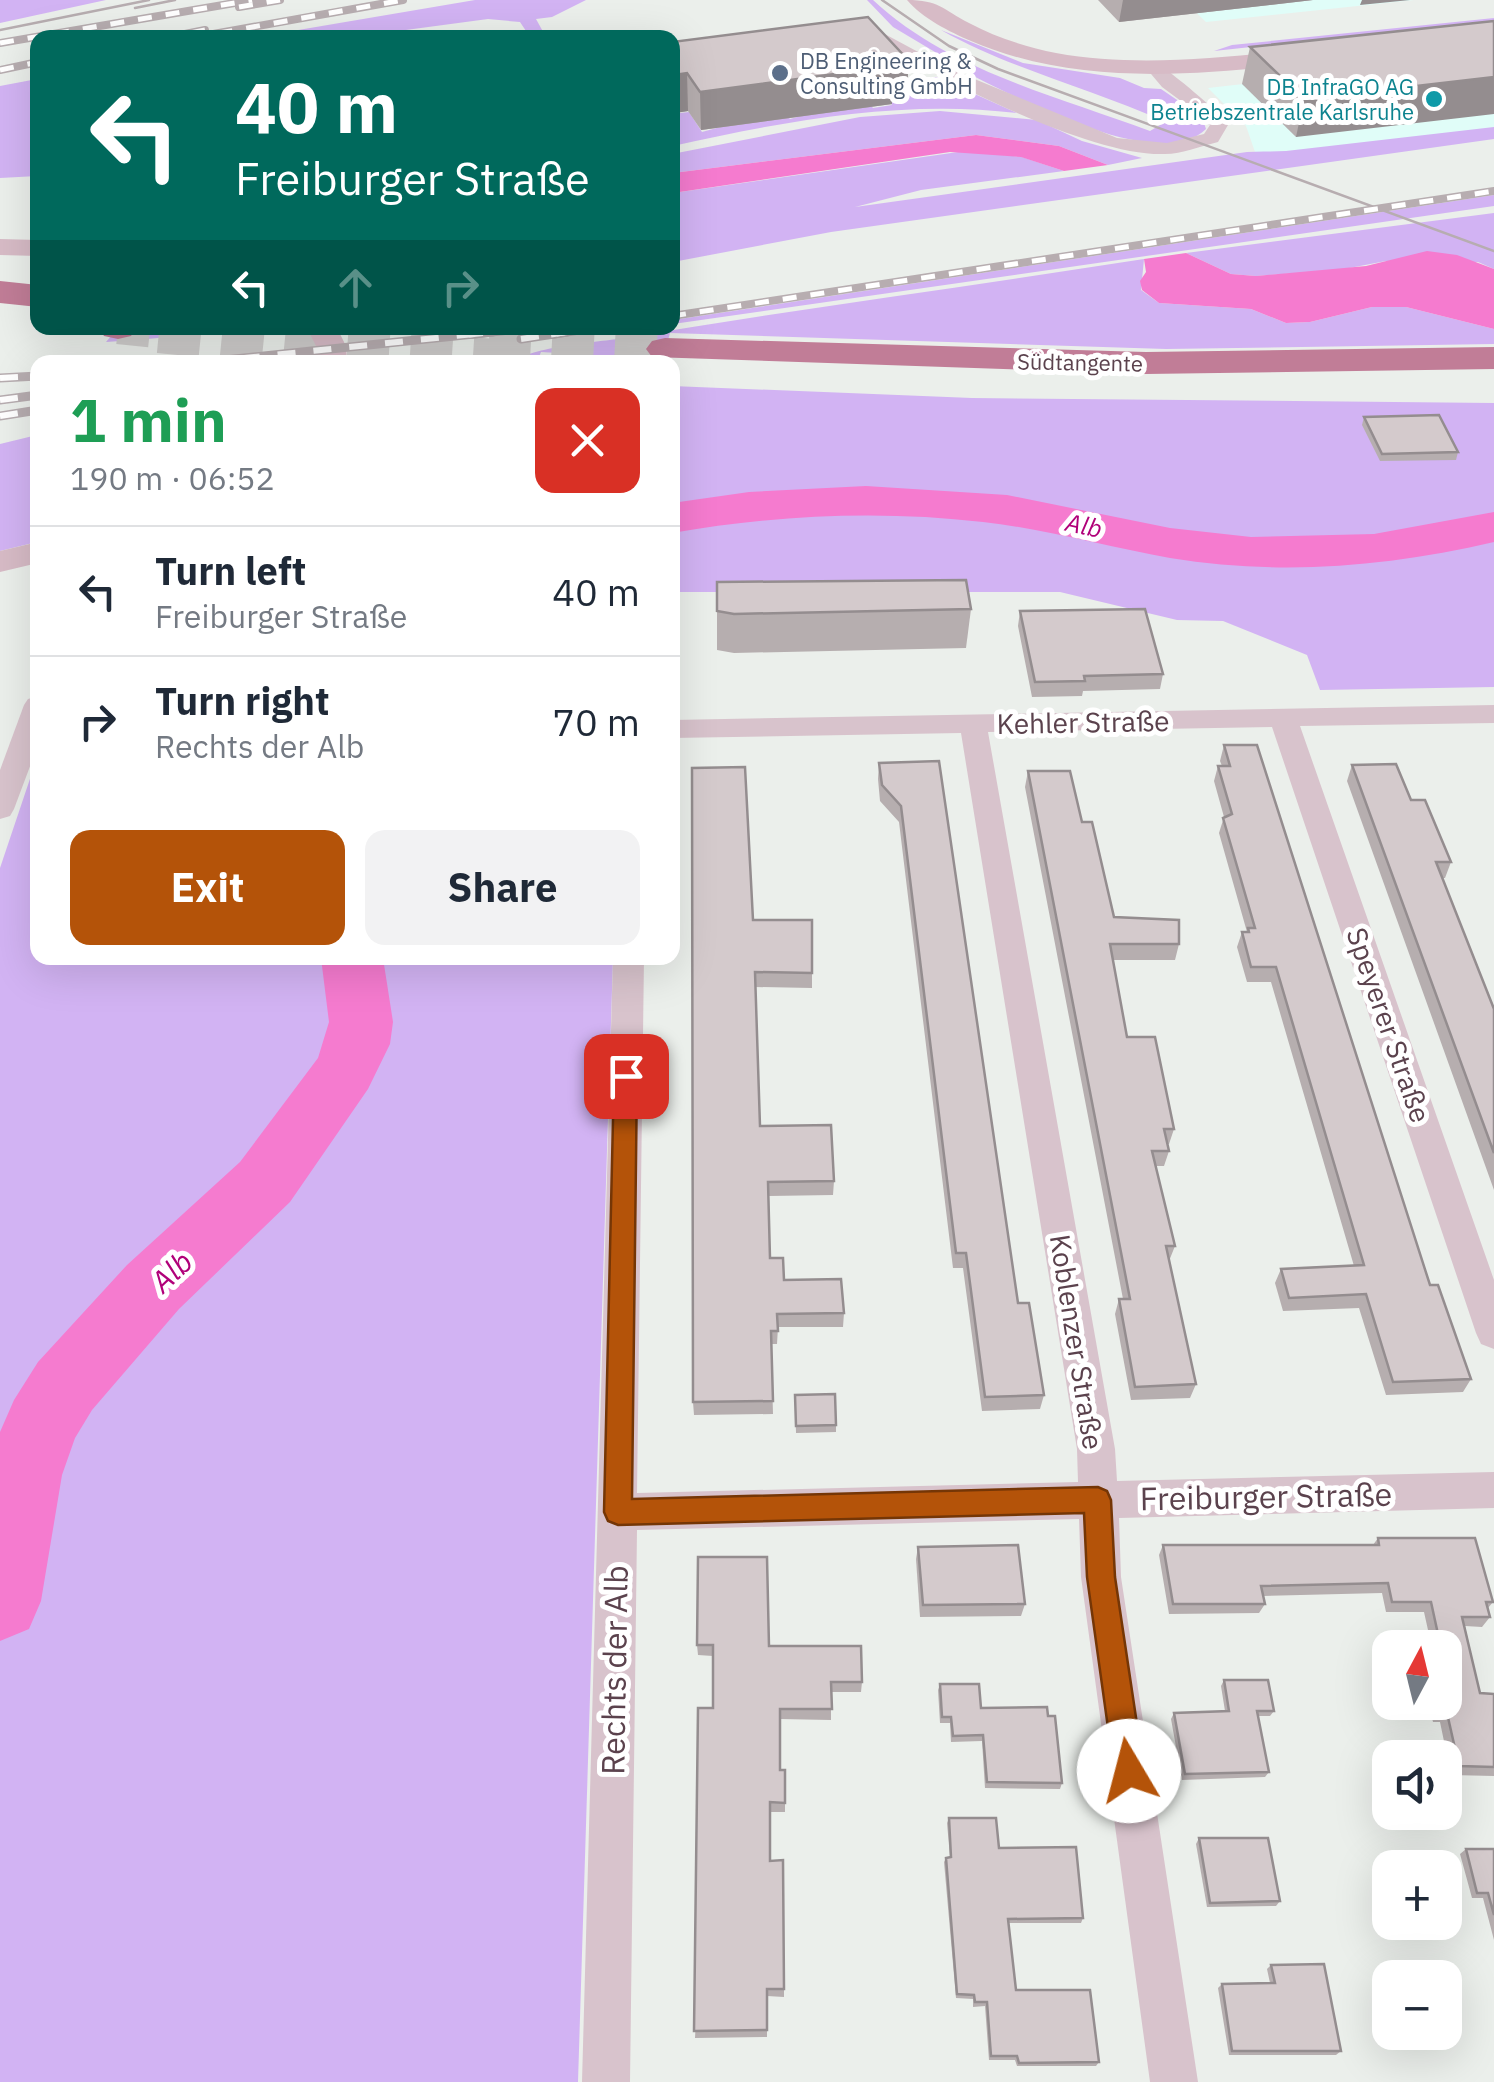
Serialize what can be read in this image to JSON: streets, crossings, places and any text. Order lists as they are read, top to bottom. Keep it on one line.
{"streets":{"highway":["Südtangente"],"street":["Kehler Straße","Speyerer Straße","Koblenzer Straße","Freiburger Straße","Rechts der Alb"]},"crossings":[["Kehler Straße","Speyerer Straße"],["Kehler Straße","Koblenzer Straße"],["Koblenzer Straße","Freiburger Straße"],["Freiburger Straße","Rechts der Alb"]],"water":["Alb"],"places":["DB Engineering & Consulting GmbH","DB InfraGO AG Betriebszentrale Karlsruhe"],"north":"top","page":{"turn":["40 m","Freiburger Straße"],"heading":["1 min","190 m · 06:52"],"list":[{"name":"Turn left","note":"Freiburger Straße","value":"40 m"},{"name":"Turn right","note":"Rechts der Alb","value":"70 m"}],"buttons":["Exit","Share"],"map_buttons":["+","−"]}}
